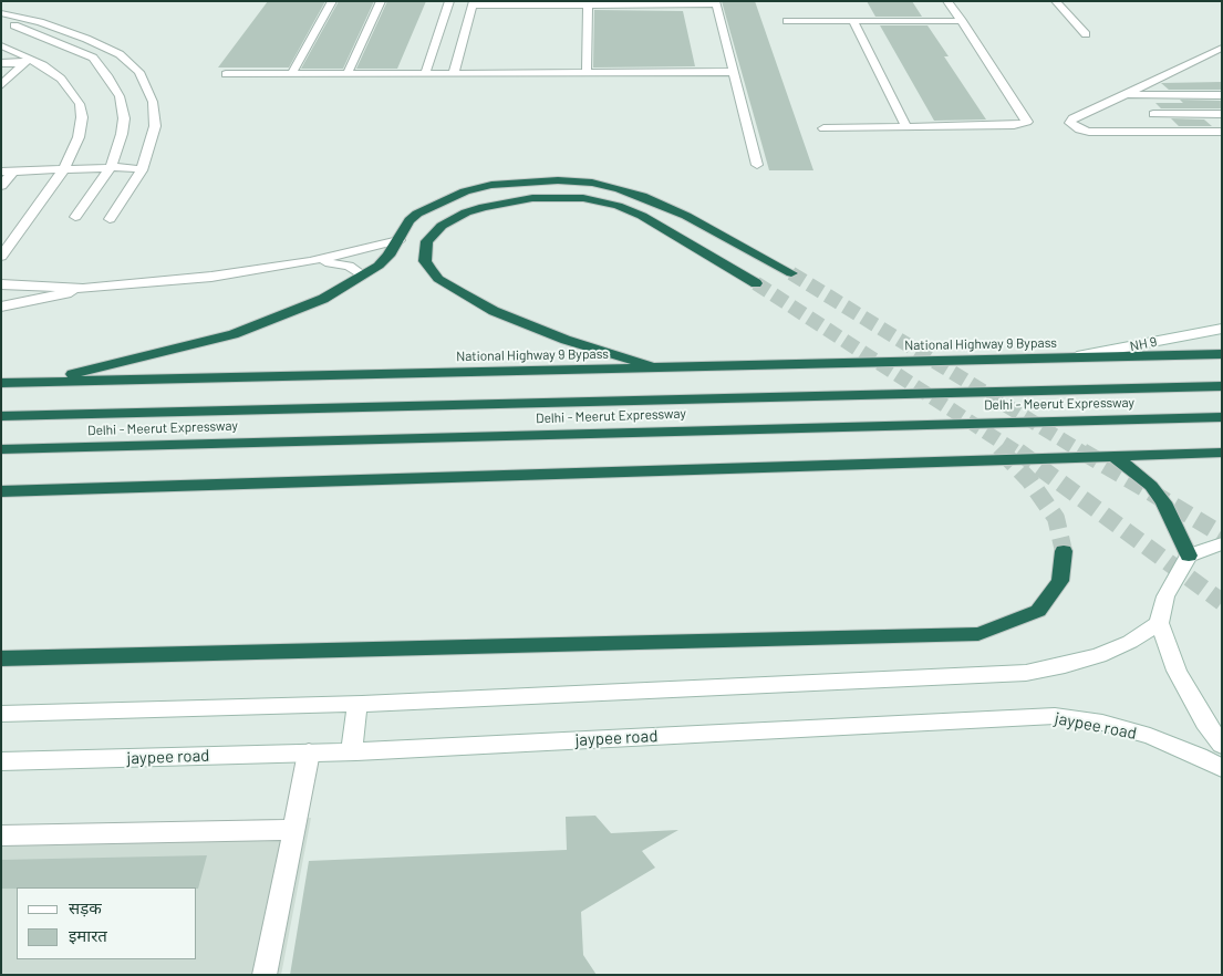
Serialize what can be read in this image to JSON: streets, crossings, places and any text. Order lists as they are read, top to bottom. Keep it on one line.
{"streets":{"highway":["National Highway 9 Bypass","Delhi - Meerut Expressway"],"street":["NH 9","jaypee road"]},"crossings":[["National Highway 9 Bypass","NH 9"]],"legend":["सड़क","इमारत"]}
